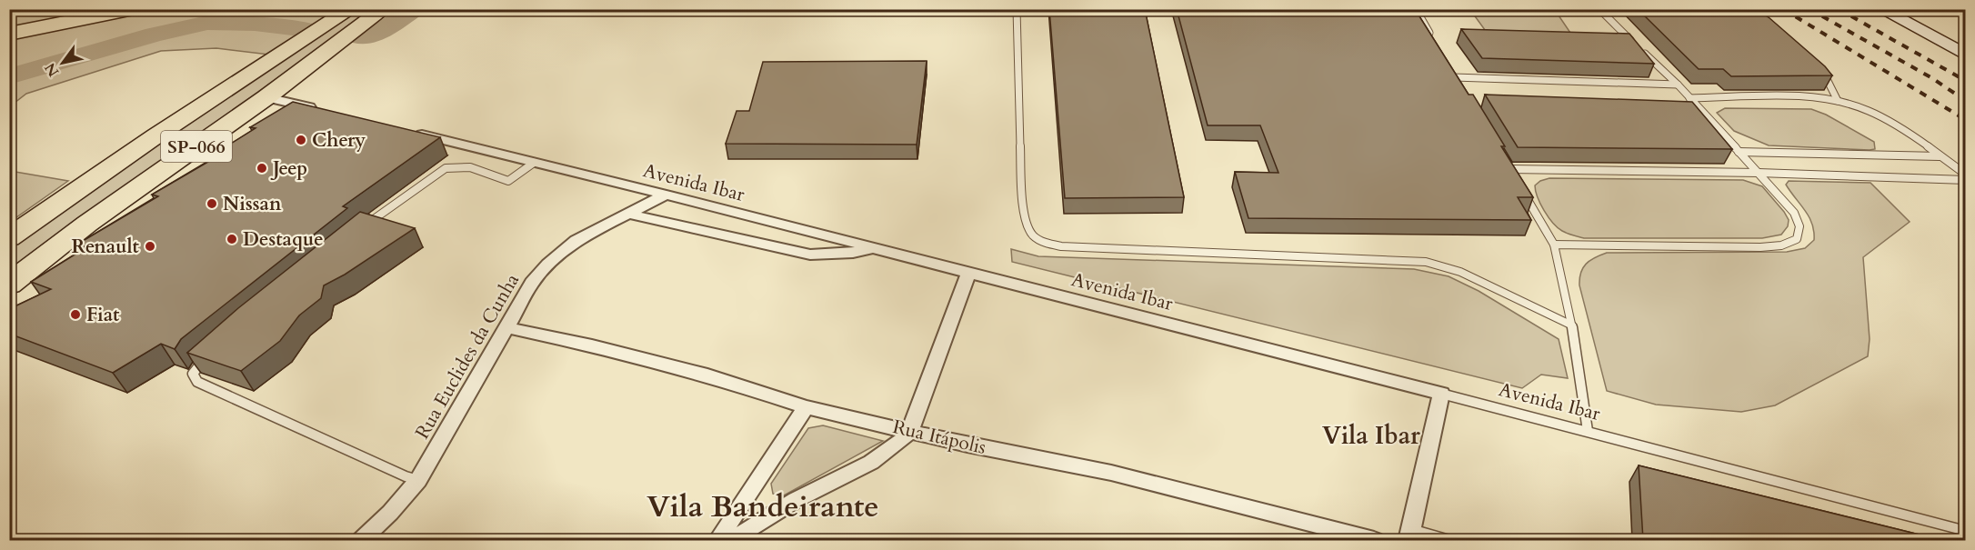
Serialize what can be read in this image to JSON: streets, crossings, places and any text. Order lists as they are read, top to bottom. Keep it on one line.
{"streets":{"highway":["SP-066"],"street":["Avenida Ibar","Rua Euclides da Cunha","Rua Itápolis"]},"crossings":[["Avenida Ibar","Rua Euclides da Cunha"],["Rua Euclides da Cunha","Rua Itápolis"]],"districts":["Vila Ibar","Vila Bandeirante"],"places":["Chery","Jeep","Nissan","Destaque","Renault","Fiat"],"north":"bottom left"}
